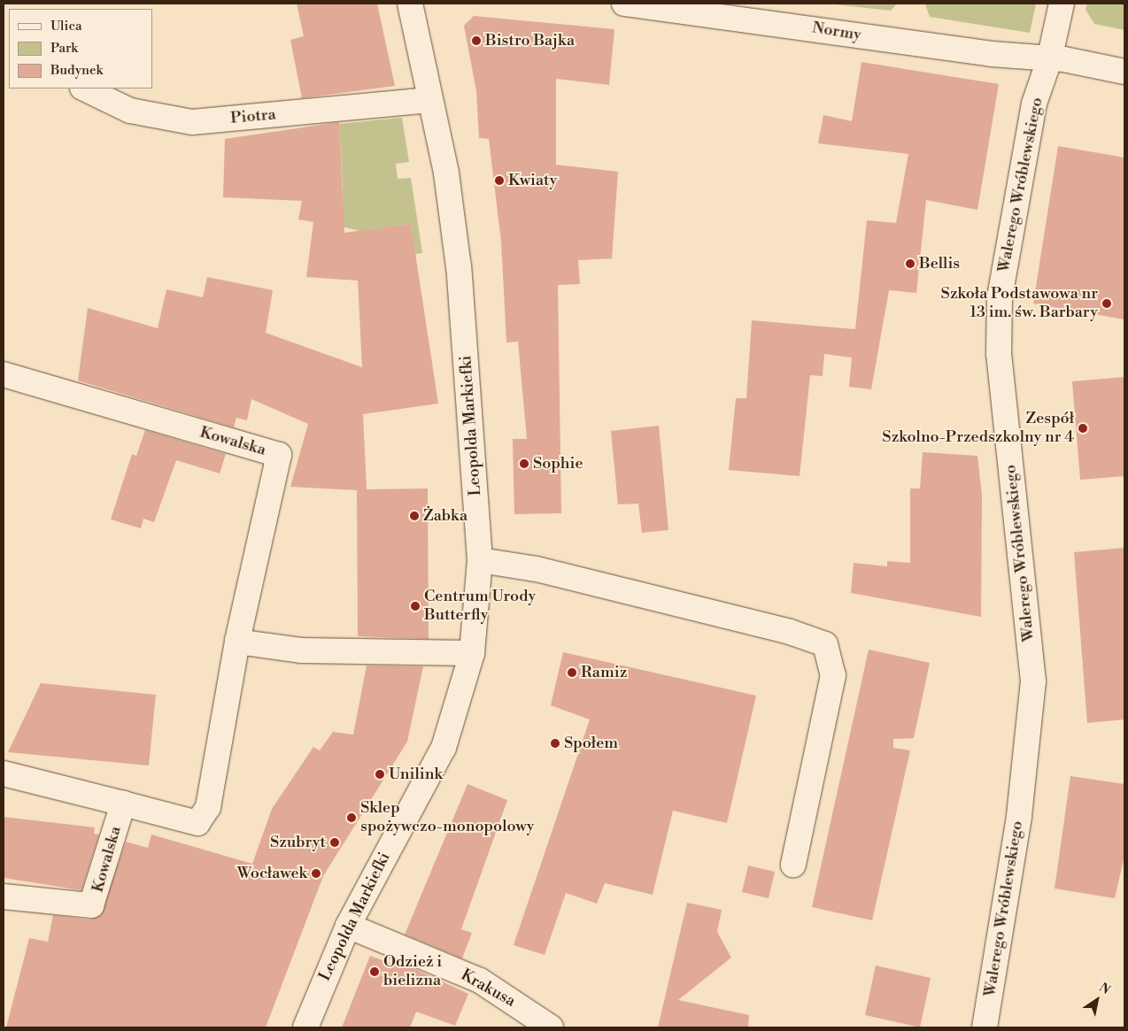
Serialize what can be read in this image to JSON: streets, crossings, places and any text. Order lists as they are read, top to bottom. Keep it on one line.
{"streets":{"street":["Normy","Piotra","Walerego Wróblewskiego","Leopolda Markiefki","Kowalska","Krakusa"]},"crossings":[["Normy","Walerego Wróblewskiego"],["Piotra","Leopolda Markiefki"],["Leopolda Markiefki","Krakusa"]],"places":["Bistro Bajka","Kwiaty","Bellis","Szkoła Podstawowa nr 13 im. św. Barbary","Zespół Szkolno-Przedszkolny nr 4","Sophie","Żabka","Centrum Urody Butterfly","Ramiz","Społem","Unilink","Sklep spożywczo-monopolowy","Szubryt","Wocławek","Odzież i bielizna"],"legend":["Ulica","Park","Budynek"],"north":"top right"}
